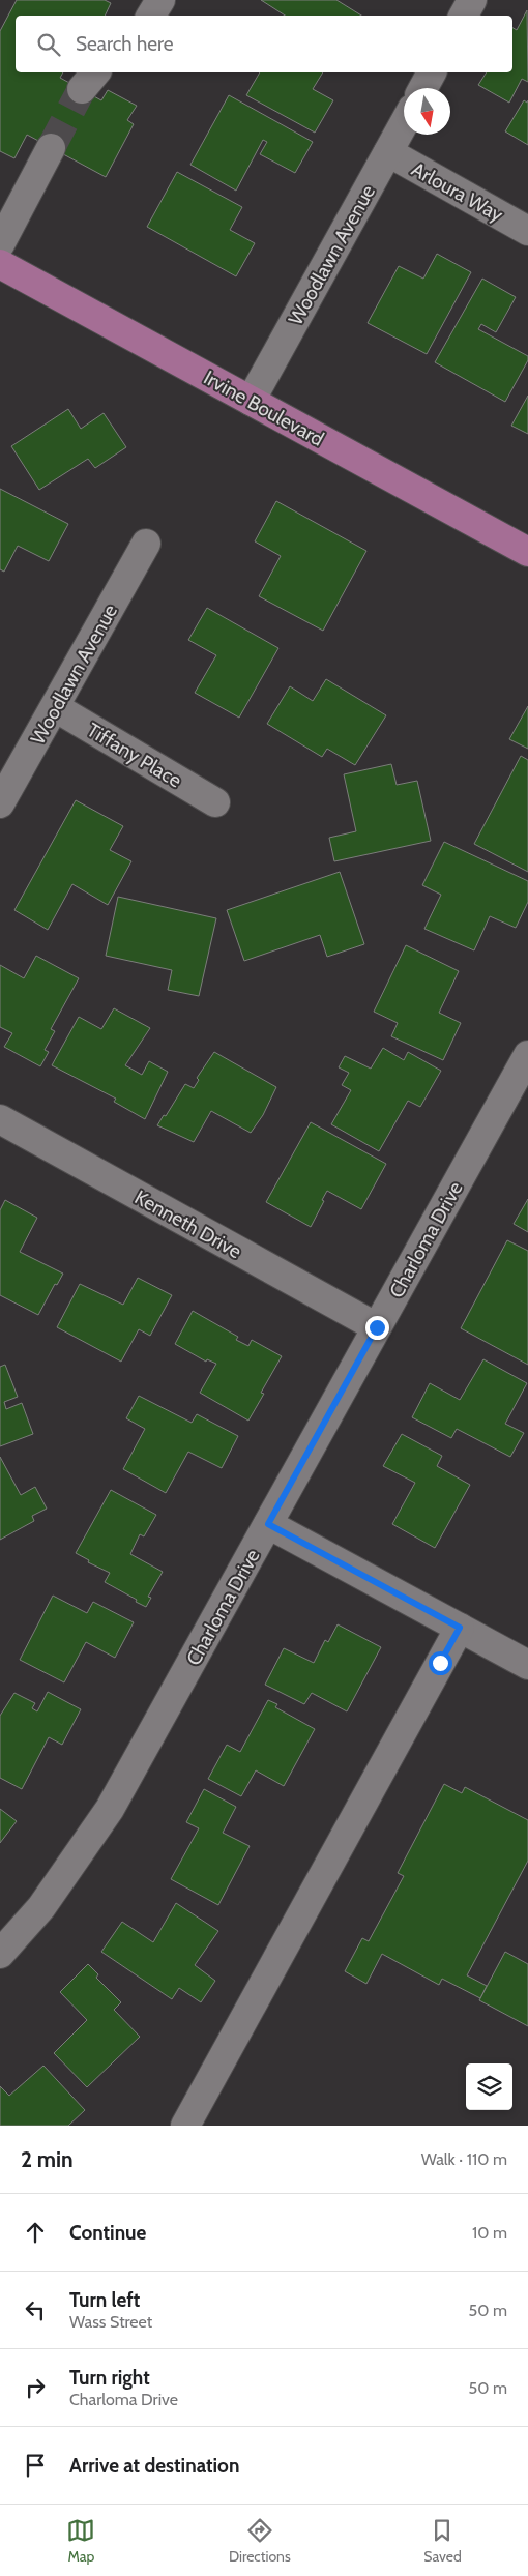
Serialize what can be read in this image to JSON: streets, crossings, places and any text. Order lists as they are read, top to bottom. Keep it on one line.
{"streets":{"main road":["Irvine Boulevard"],"street":["Arloura Way","Woodlawn Avenue","Tiffany Place","Kenneth Drive","Charloma Drive"]},"crossings":[["Arloura Way","Woodlawn Avenue"],["Woodlawn Avenue","Irvine Boulevard"],["Woodlawn Avenue","Tiffany Place"],["Kenneth Drive","Charloma Drive"]],"north":"bottom","page":{"search":"Search here","heading":["2 min","Walk · 110 m"],"list":[["Continue","10 m"],["Turn left","Wass Street","50 m"],["Turn right","Charloma Drive","50 m"],"Arrive at destination"],"nav":["Map","Directions","Saved"]}}
